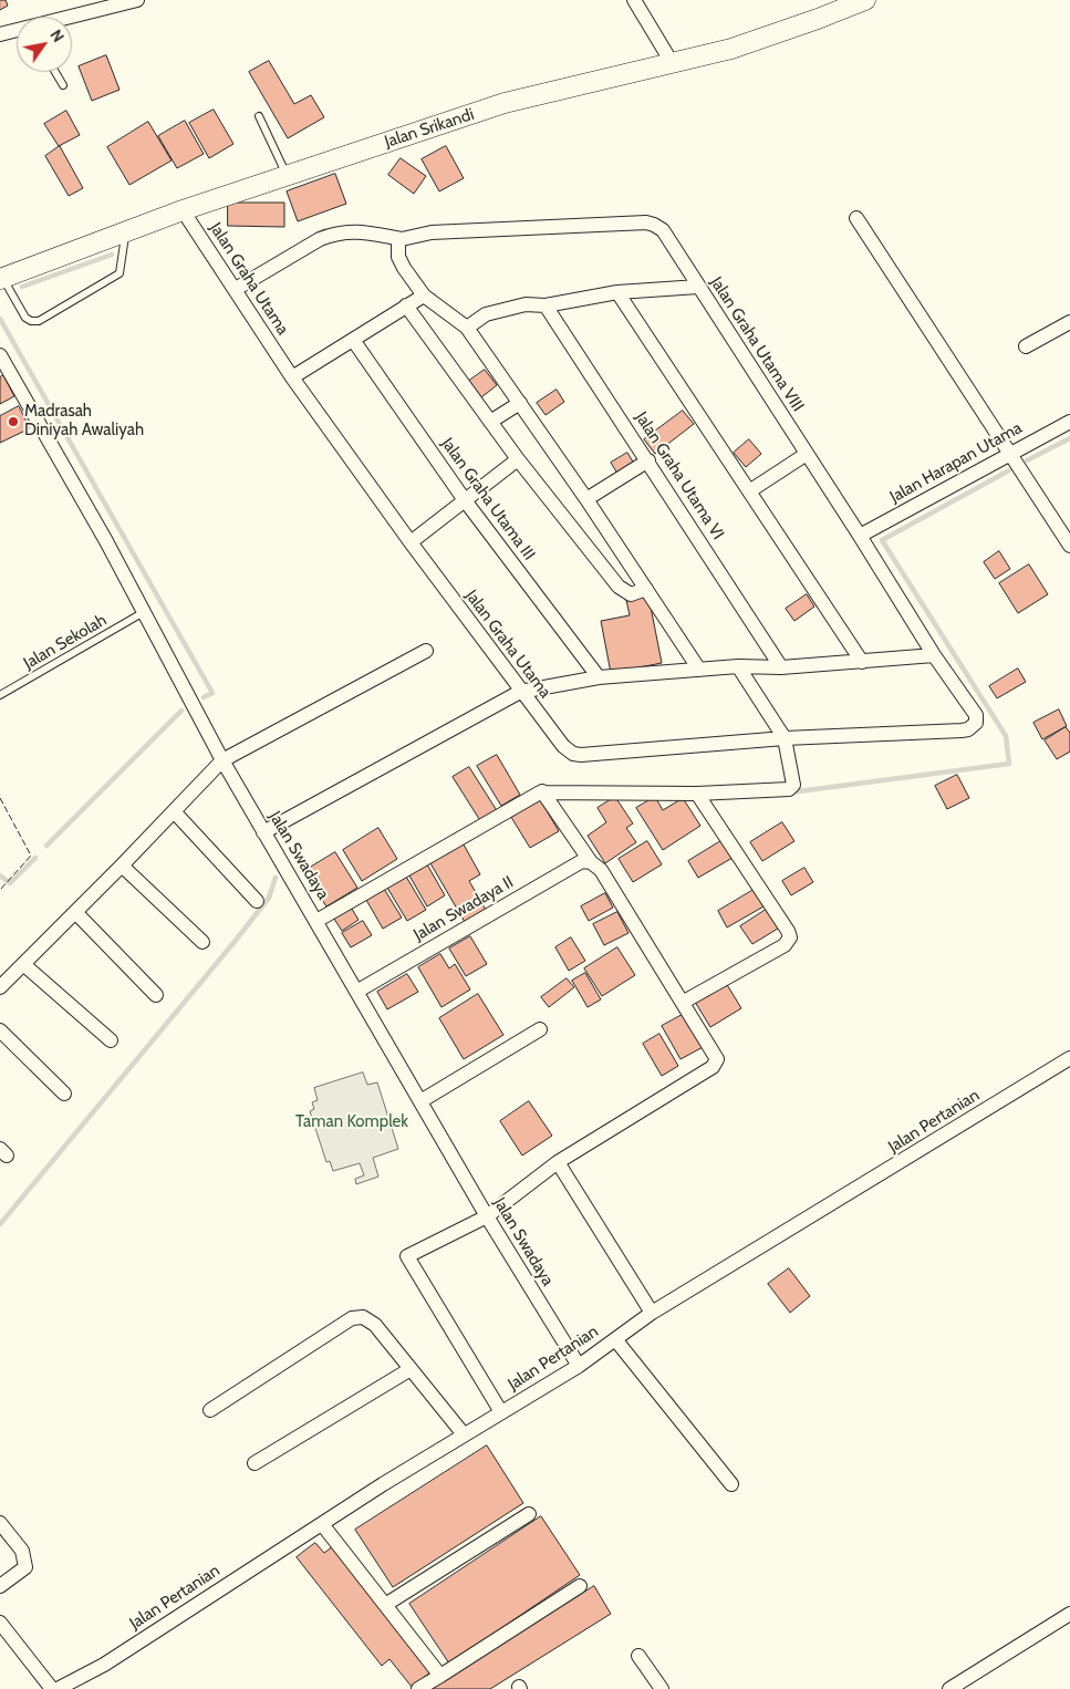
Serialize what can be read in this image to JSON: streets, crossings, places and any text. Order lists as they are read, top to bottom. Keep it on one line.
{"streets":{"main road":["Jalan Srikandi"],"street":["Jalan Graha Utama","Jalan Graha Utama VIII","Jalan Harapan Utama","Jalan Graha Utama VI","Jalan Graha Utama III","Jalan Swadaya","Jalan Swadaya II","Jalan Pertanian"],"lane":["Jalan Sekolah"]},"crossings":[["Jalan Srikandi","Jalan Graha Utama"],["Jalan Graha Utama","Jalan Graha Utama VIII"],["Jalan Graha Utama VIII","Jalan Harapan Utama"],["Jalan Sekolah","Jalan Swadaya"],["Jalan Swadaya","Jalan Swadaya II"],["Jalan Swadaya","Jalan Pertanian"]],"parks":["Taman Komplek"],"places":["Madrasah Diniyah Awaliyah"],"north":"top right"}
